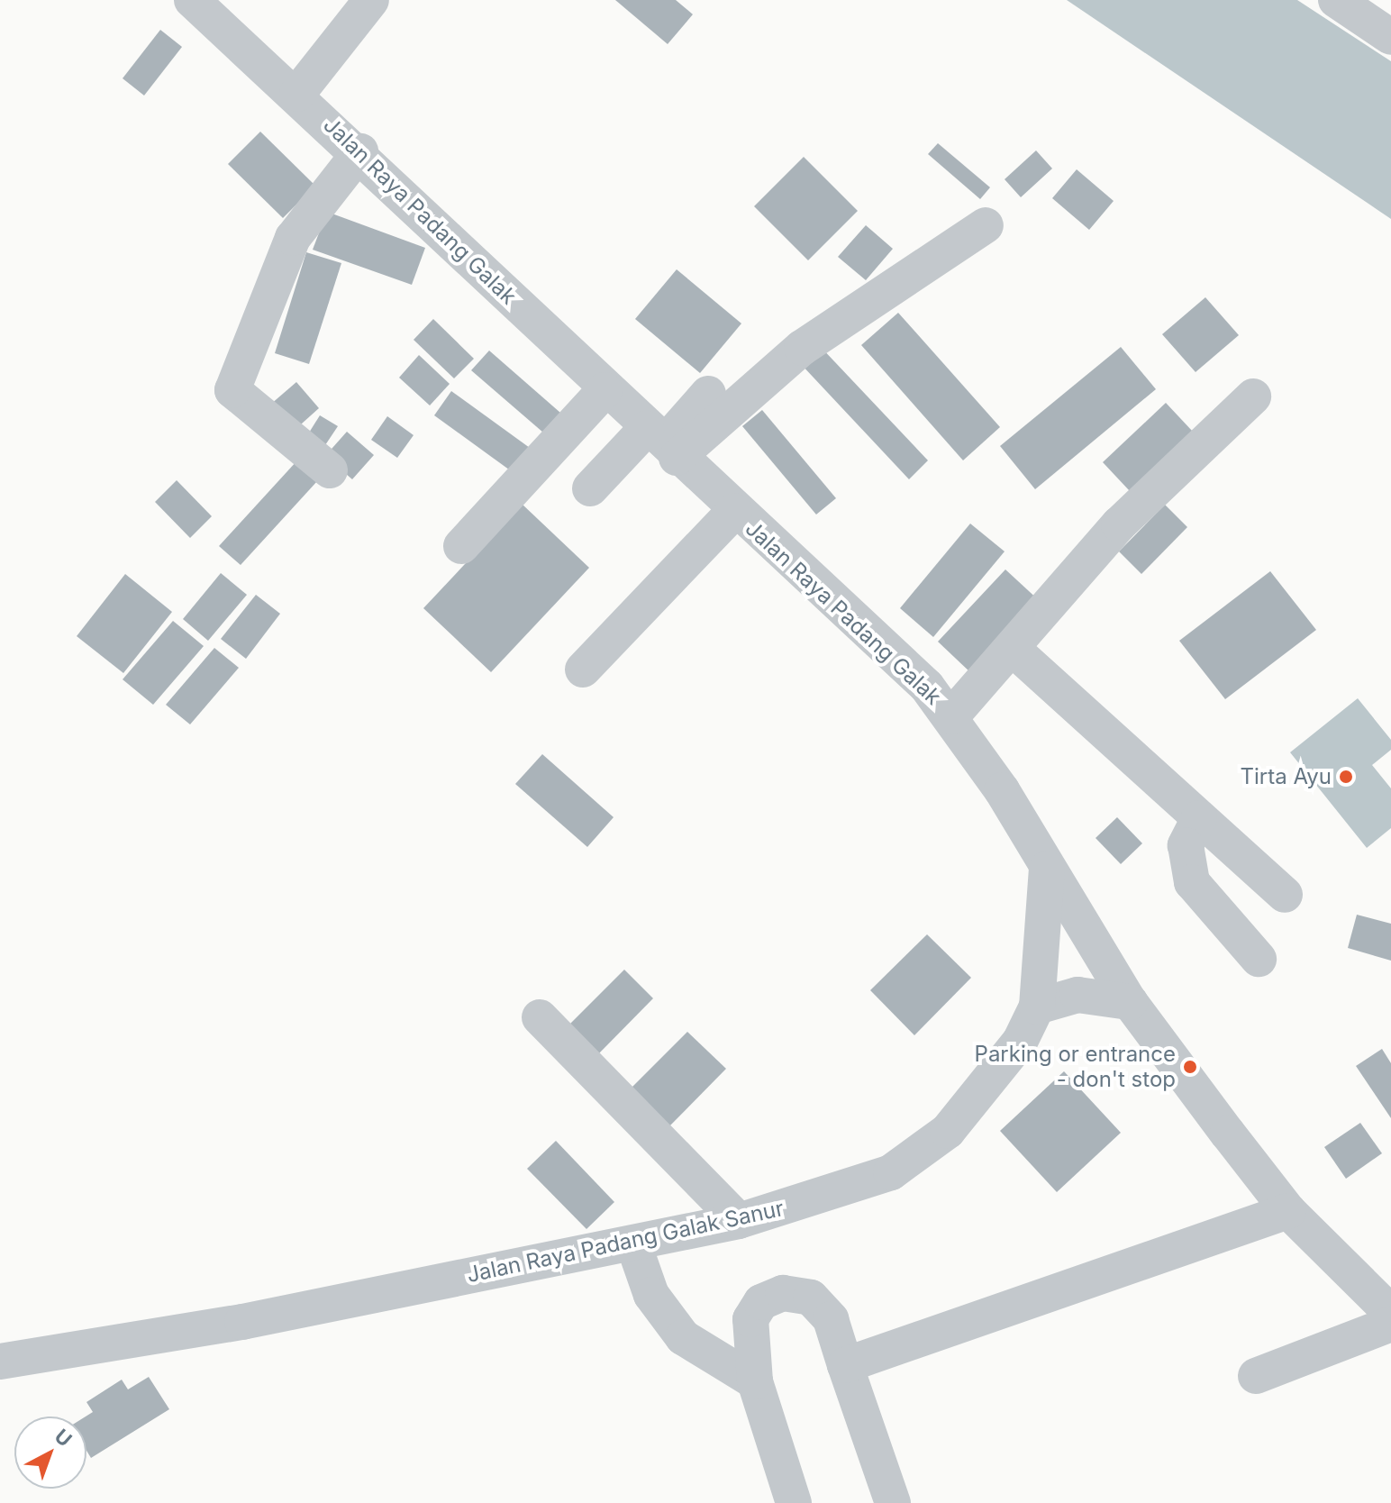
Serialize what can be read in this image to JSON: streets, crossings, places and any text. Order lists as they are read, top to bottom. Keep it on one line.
{"streets":{"street":["Jalan Raya Padang Galak","Jalan Raya Padang Galak Sanur"]},"crossings":[["Jalan Raya Padang Galak","Jalan Raya Padang Galak Sanur"]],"places":["Tirta Ayu","Parking or entrance - don't stop"],"north":"top right"}
